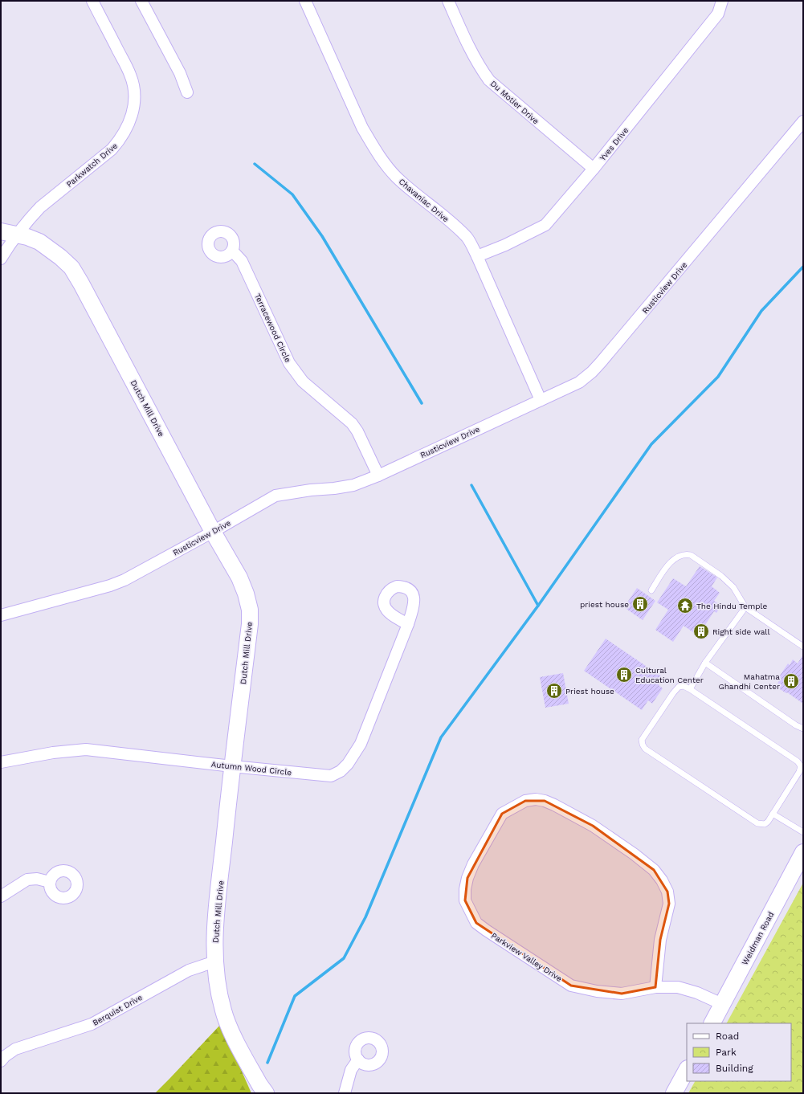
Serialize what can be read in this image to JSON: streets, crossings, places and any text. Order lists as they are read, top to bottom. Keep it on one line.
{"streets":{"street":["Du Motier Drive","Yves Drive","Parkwatch Drive","Chavaniac Drive","Rusticview Drive","Terracewood Circle","Dutch Mill Drive","Autumn Wood Circle","Weidman Road","Parkview Valley Drive","Berquist Drive"]},"crossings":[["Du Motier Drive","Yves Drive"],["Yves Drive","Chavaniac Drive"],["Parkwatch Drive","Dutch Mill Drive"],["Chavaniac Drive","Rusticview Drive"],["Rusticview Drive","Terracewood Circle"],["Rusticview Drive","Dutch Mill Drive"],["Dutch Mill Drive","Autumn Wood Circle"],["Dutch Mill Drive","Berquist Drive"],["Weidman Road","Parkview Valley Drive"]],"places":{"building":["priest house","Right side wall","Cultural Education Center","Mahatma Ghandhi Center","Priest house"],"temple":["The Hindu Temple"]},"legend":["Road","Park","Building"]}
